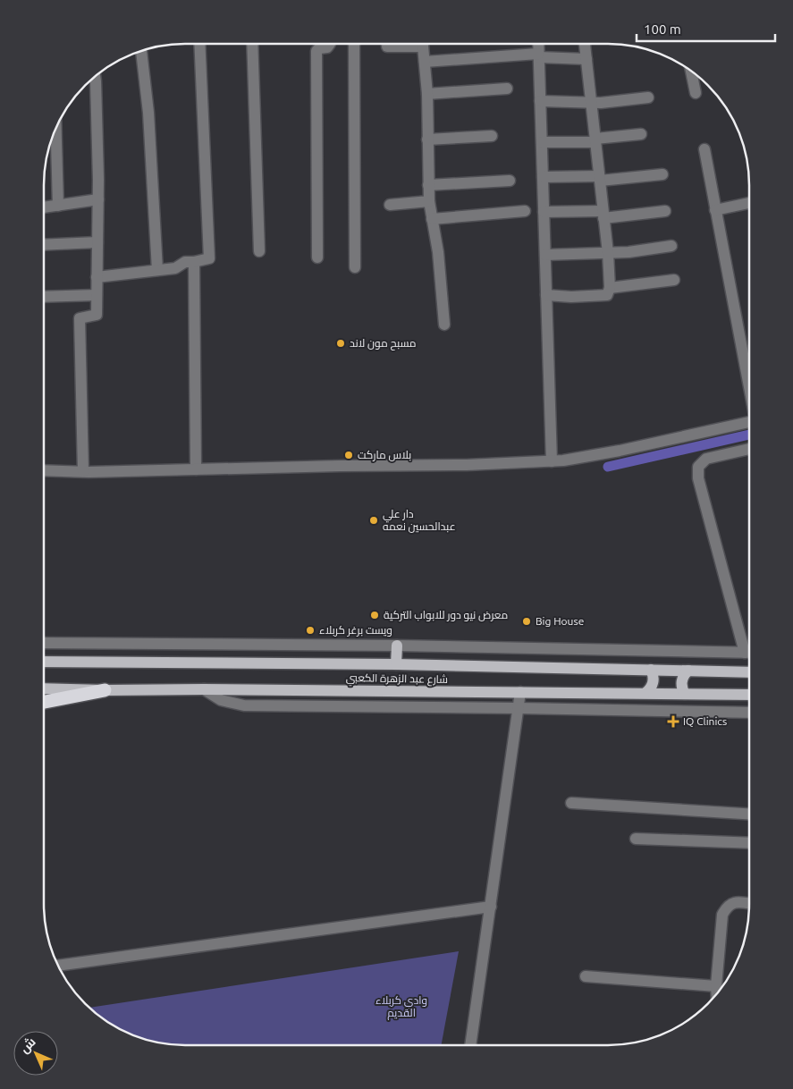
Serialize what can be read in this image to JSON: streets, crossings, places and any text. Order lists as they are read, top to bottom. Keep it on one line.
{"streets":{"main road":["شارع عبد الزهرة الكعبي"]},"parks":["وادي كربلاء القديم"],"places":{"other":["مسبح مون لاند","بلاس ماركت","دار علي عبدالحسين نعمه","معرض نيو دور للابواب التركية","Big House","ويست برغر كربلاء"],"health":["IQ Clinics"]},"scale_bar":"100 m","north":"top left"}
